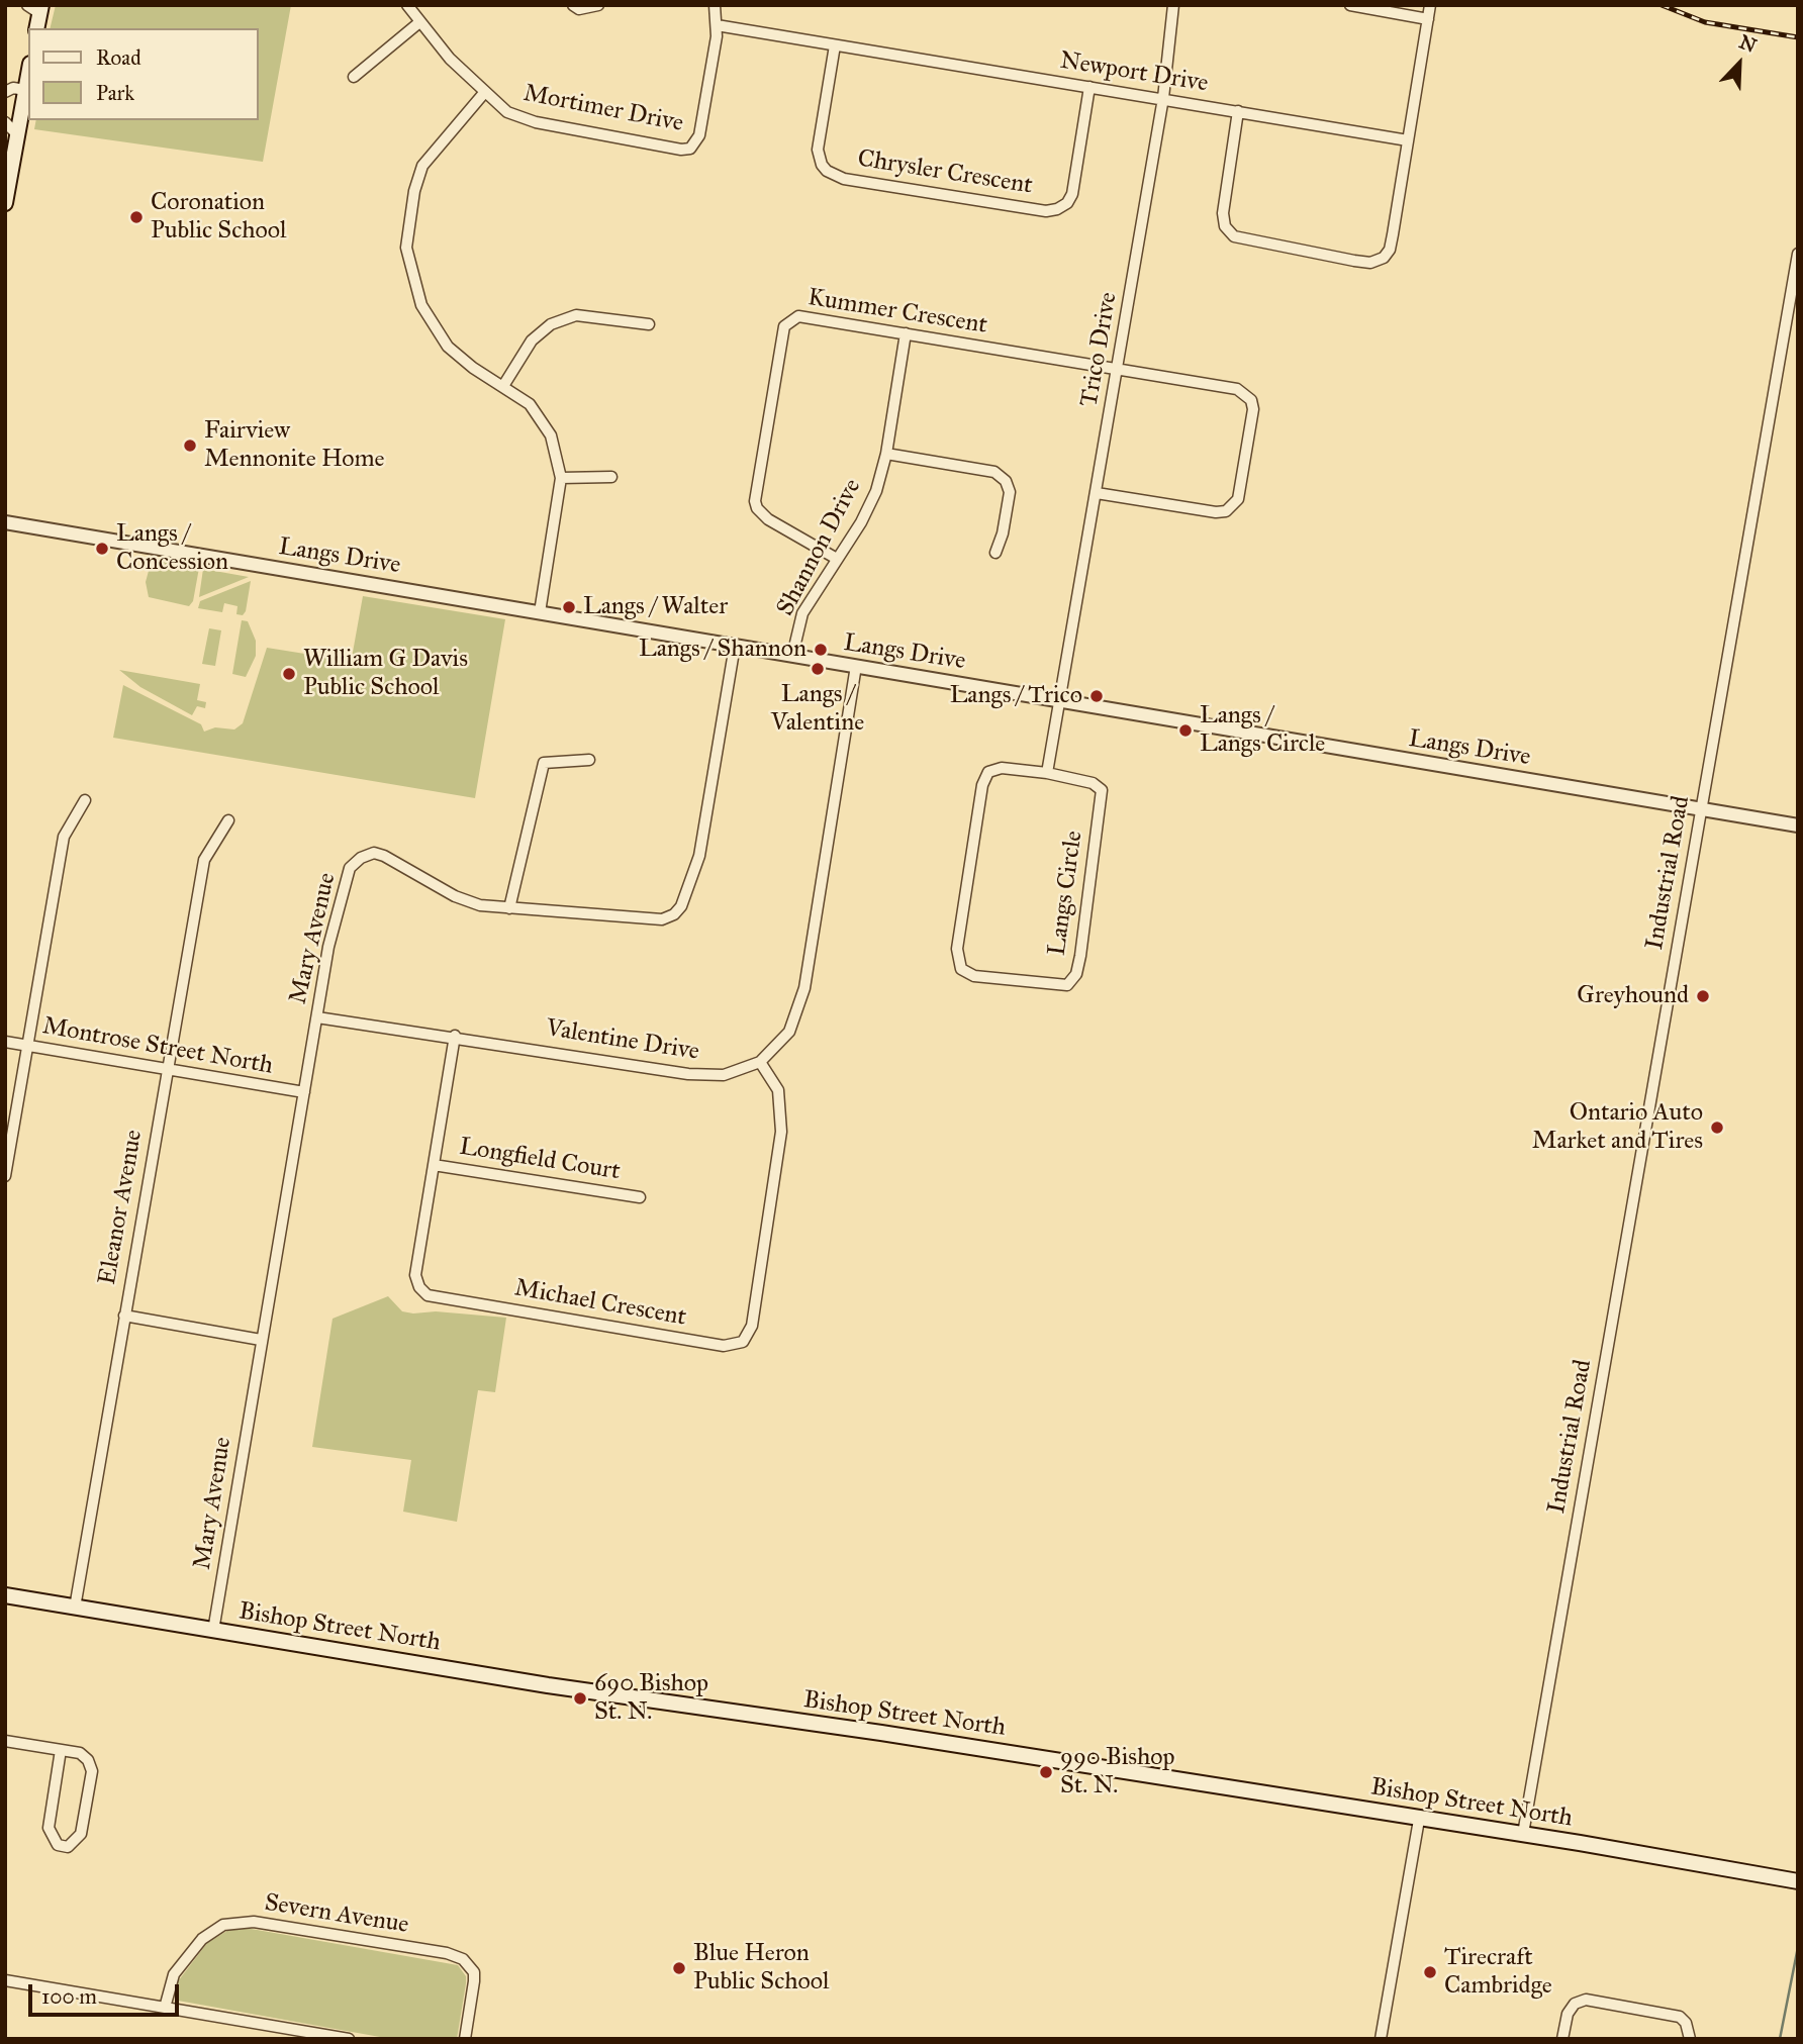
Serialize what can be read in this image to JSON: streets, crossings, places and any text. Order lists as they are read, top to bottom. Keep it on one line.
{"streets":{"main road":["Bishop Street North"],"street":["Newport Drive","Mortimer Drive","Chrysler Crescent","Kummer Crescent","Trico Drive","Shannon Drive","Langs Drive","Industrial Road","Langs Circle","Mary Avenue","Valentine Drive","Montrose Street North","Longfield Court","Eleanor Avenue","Michael Crescent","Severn Avenue"]},"crossings":[["Newport Drive","Mortimer Drive"],["Newport Drive","Chrysler Crescent"],["Newport Drive","Trico Drive"],["Kummer Crescent","Trico Drive"],["Kummer Crescent","Shannon Drive"],["Trico Drive","Langs Drive"],["Shannon Drive","Langs Drive"],["Langs Drive","Industrial Road"],["Langs Drive","Mary Avenue"],["Langs Drive","Valentine Drive"],["Industrial Road","Bishop Street North"],["Mary Avenue","Valentine Drive"],["Mary Avenue","Montrose Street North"],["Mary Avenue","Bishop Street North"],["Valentine Drive","Michael Crescent"],["Montrose Street North","Eleanor Avenue"],["Longfield Court","Michael Crescent"],["Eleanor Avenue","Bishop Street North"]],"places":["Coronation Public School","Fairview Mennonite Home","Langs / Concession","Langs / Walter","Langs / Shannon","Langs / Valentine","William G Davis Public School","Langs / Trico","Langs / Langs Circle","Greyhound","Ontario Auto Market and Tires","690 Bishop St. N.","990 Bishop St. N.","Blue Heron Public School","Tirecraft Cambridge"],"legend":["Road","Park"],"scale_bar":"100 m","north":"top right"}
